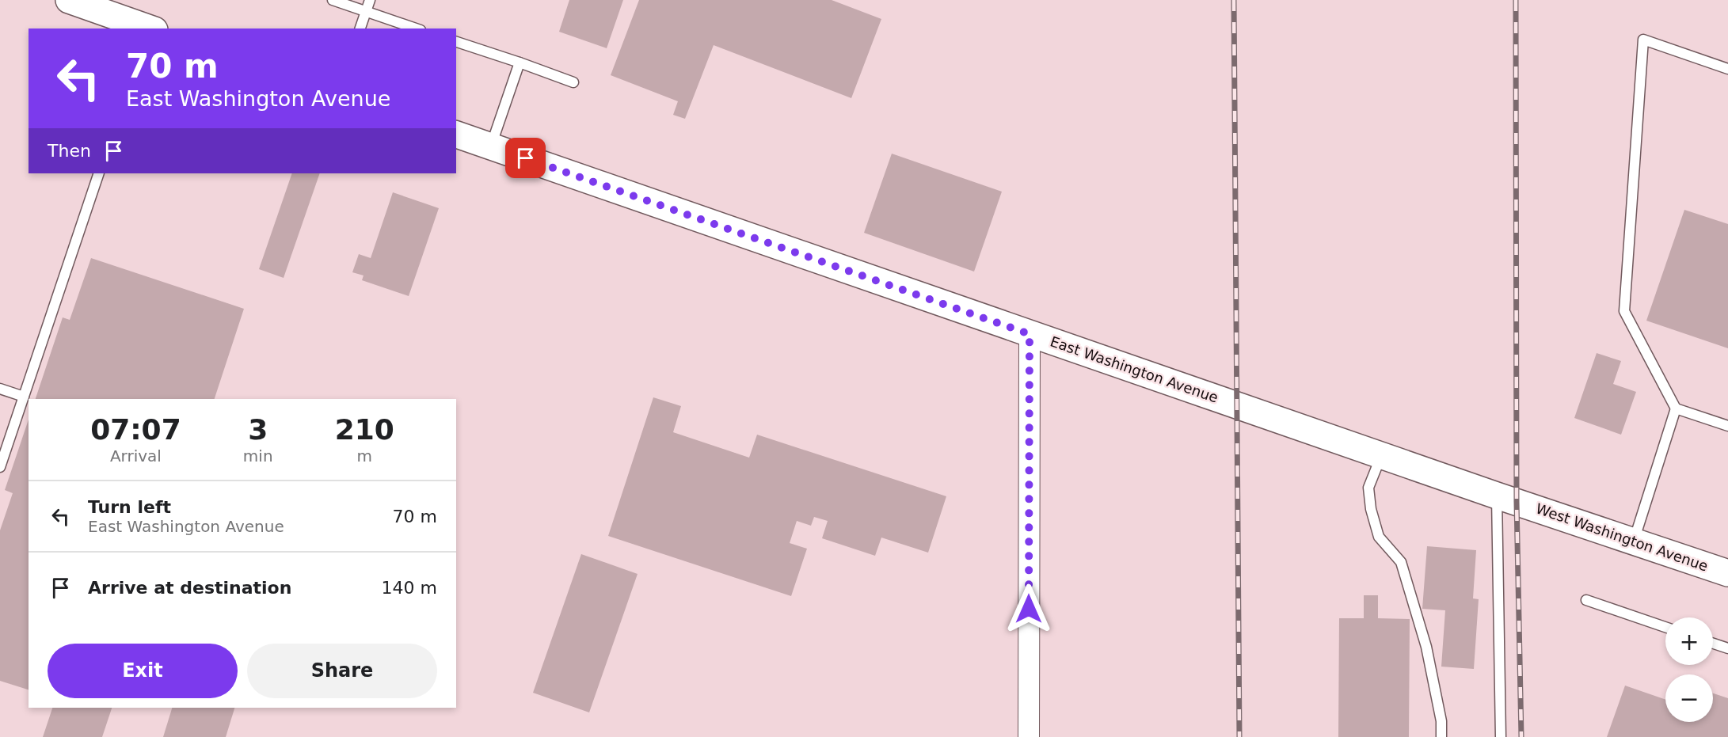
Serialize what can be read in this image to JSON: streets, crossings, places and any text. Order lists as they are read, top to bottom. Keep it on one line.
{"streets":{"main road":["East Washington Avenue","West Washington Avenue"]},"crossings":[["East Washington Avenue","West Washington Avenue"]],"page":{"turn":["70 m","East Washington Avenue"],"then":"Then","eta":["07:07","Arrival","3","min","210","m"],"list":[{"name":"Turn left","note":"East Washington Avenue","value":"70 m"},{"name":"Arrive at destination","value":"140 m"}],"map_buttons":["+","−"],"buttons":["Exit","Share"]}}
